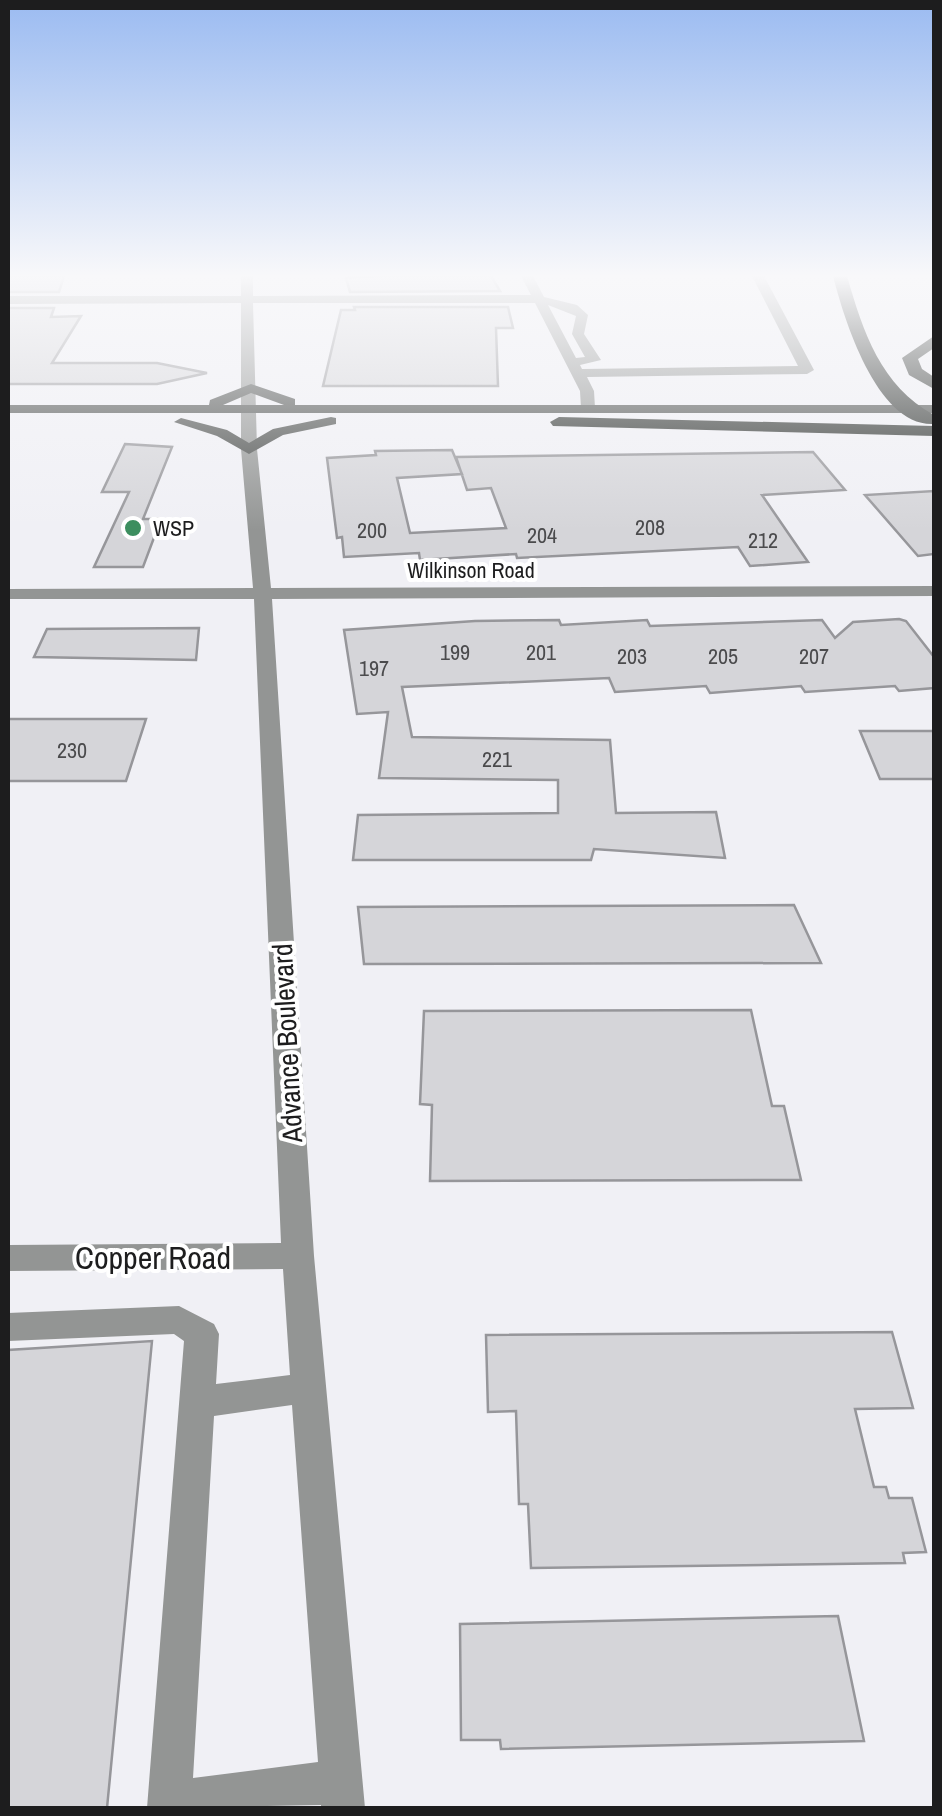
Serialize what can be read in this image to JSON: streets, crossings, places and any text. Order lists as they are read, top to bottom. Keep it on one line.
{"streets":{"street":["Wilkinson Road","Advance Boulevard","Copper Road"]},"crossings":[["Wilkinson Road","Advance Boulevard"],["Advance Boulevard","Copper Road"]],"places":["WSP"],"house_numbers":["208","200","204","212","199","201","203","205","207","197","230","221"]}
